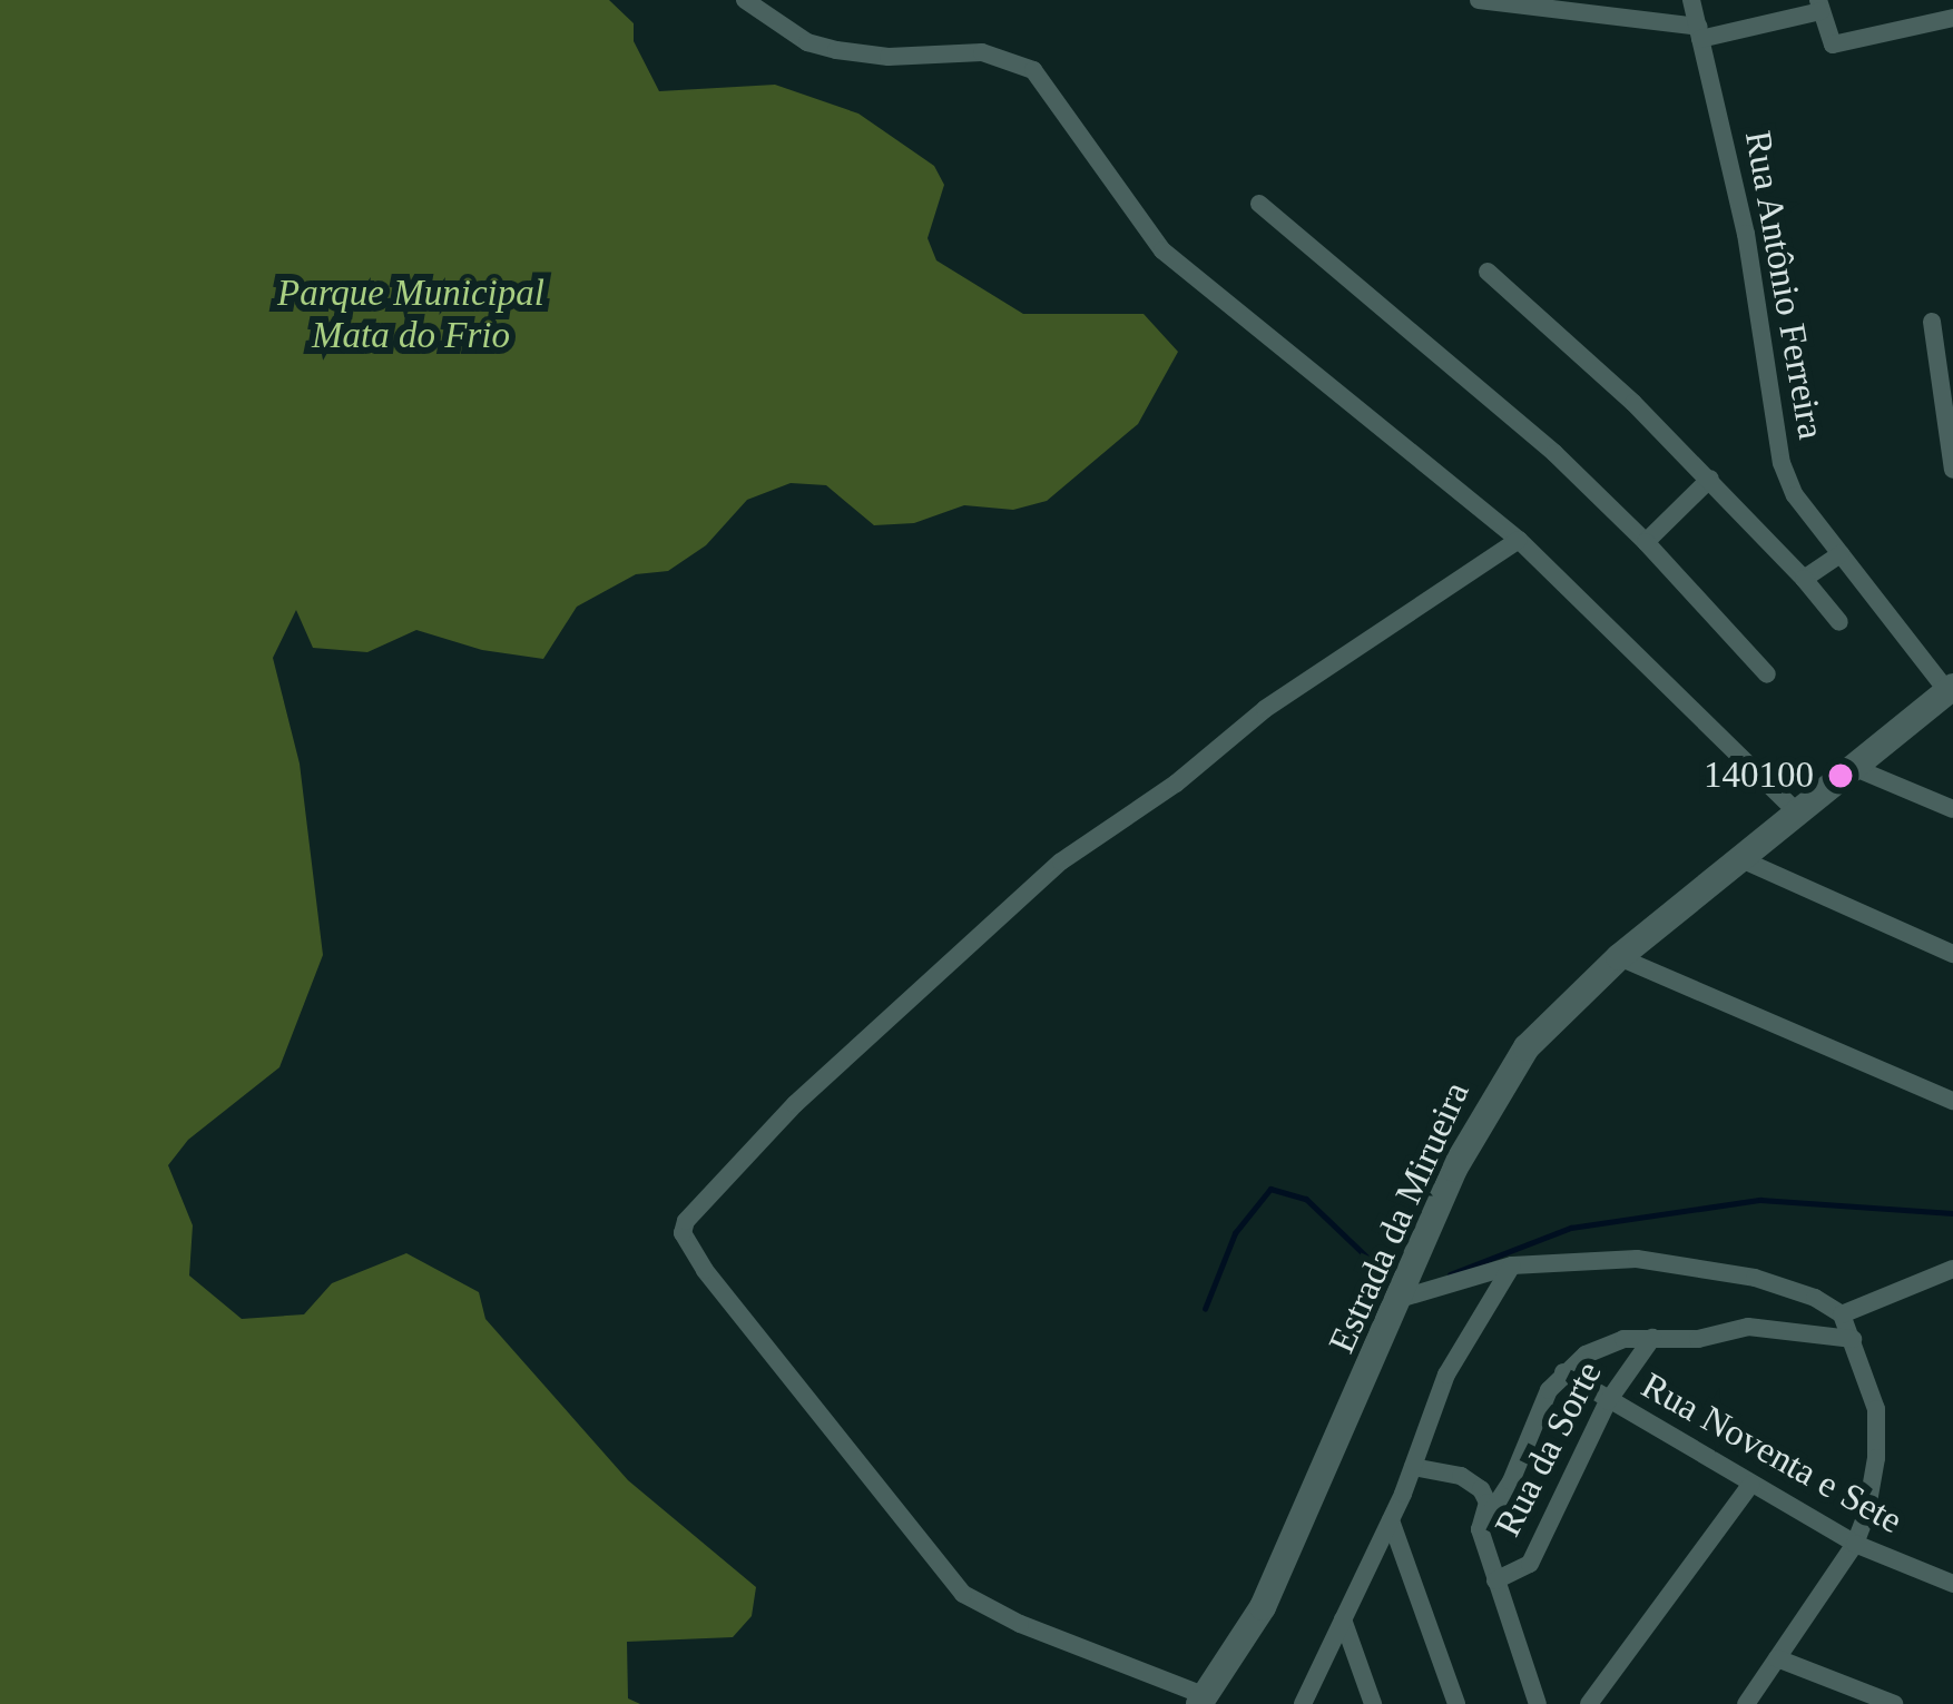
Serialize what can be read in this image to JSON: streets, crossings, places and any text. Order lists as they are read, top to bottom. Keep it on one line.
{"streets":{"main road":["Estrada da Mirueira"],"street":["Rua Antônio Ferreira","Rua da Sorte","Rua Noventa e Sete"]},"crossings":[["Rua Antônio Ferreira","Estrada da Mirueira"],["Rua da Sorte","Rua Noventa e Sete"]],"parks":["Parque Municipal Mata do Frio"],"places":["140100"]}
